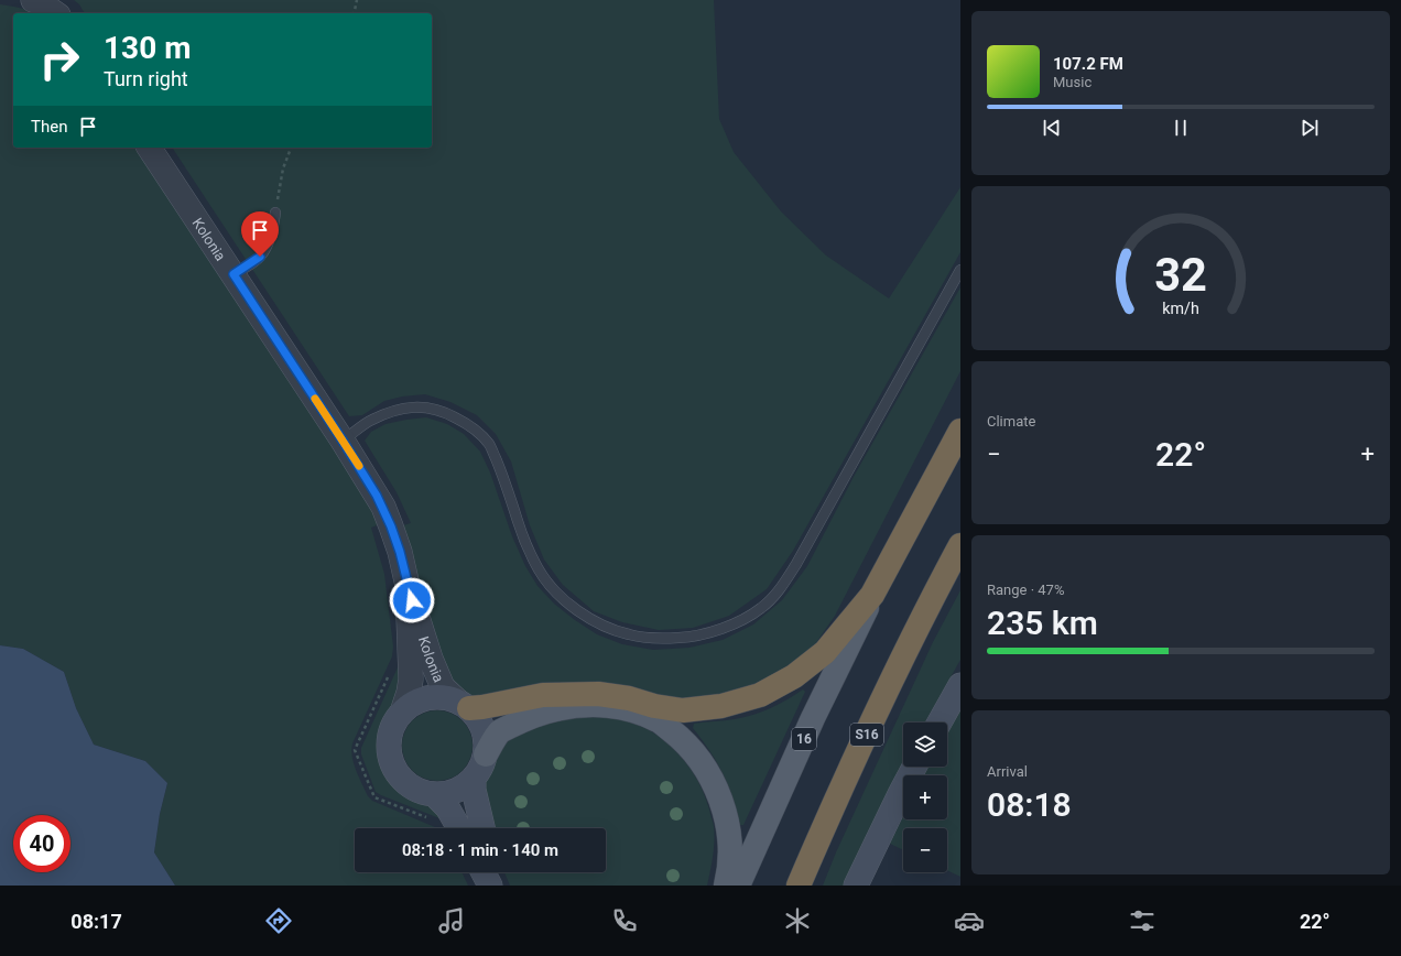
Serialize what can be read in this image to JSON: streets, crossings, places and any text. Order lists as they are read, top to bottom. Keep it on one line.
{"streets":{"highway":["S16"],"main road":["16"],"street":["Kolonia"]},"page":{"turn":["130 m","Turn right"],"song":["107.2 FM","Music"],"then":"Then","tile":["Climate",["Range · 47%","235 km"],["Arrival","08:18"]],"heat":["−","22°","+"],"map_buttons":["+","−"],"limit":"40","trip":"08:18 · 1 min · 140 m","tabs":["08:17","22°"],"gauge":["32","km/h"]}}
